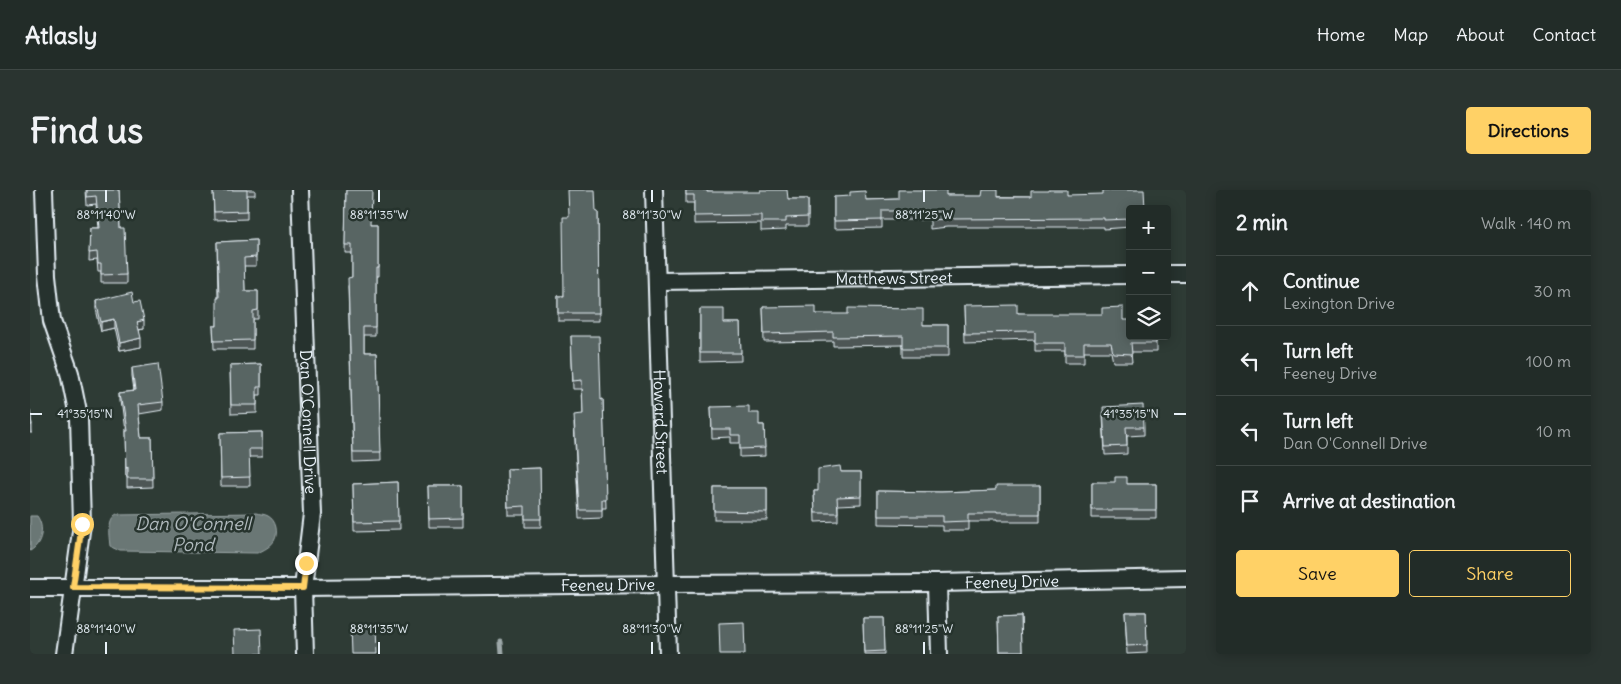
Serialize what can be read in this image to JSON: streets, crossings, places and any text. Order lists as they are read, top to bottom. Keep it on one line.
{"streets":{"street":["Matthews Street","Dan O'Connell Drive","Howard Street","Feeney Drive"]},"crossings":[["Matthews Street","Howard Street"],["Dan O'Connell Drive","Feeney Drive"],["Howard Street","Feeney Drive"]],"water":["Dan O'Connell Pond"],"page":{"header":"Atlasly","nav":["Home","Map","About","Contact"],"buttons":["Directions",["Save","Share"]],"title":"Find us","heading":["2 min","Walk · 140 m"],"map_buttons":["+","−"],"list":[["Continue","Lexington Drive","30 m"],["Turn left","Feeney Drive","100 m"],["Turn left","Dan O'Connell Drive","10 m"],"Arrive at destination"]},"coordinates":["88°11'40\"W","88°11'35\"W","88°11'30\"W","88°11'25\"W","41°35'15\"N"]}
